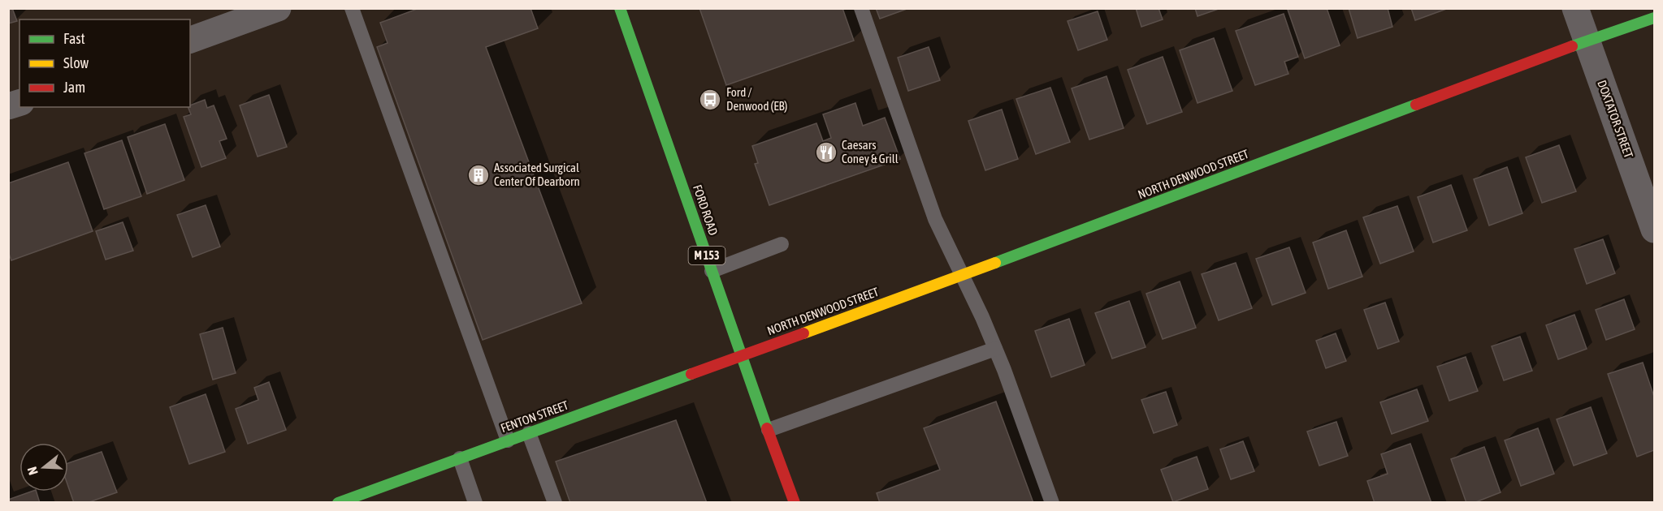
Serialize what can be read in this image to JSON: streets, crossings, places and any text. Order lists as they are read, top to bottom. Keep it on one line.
{"streets":{"street":["DOXTATOR STREET","NORTH DENWOOD STREET","FORD ROAD","M 153","FENTON STREET"]},"crossings":[["DOXTATOR STREET","NORTH DENWOOD STREET"],["NORTH DENWOOD STREET","FORD ROAD"],["NORTH DENWOOD STREET","FENTON STREET"],["FORD ROAD","FENTON STREET"]],"places":{"bus stop":["Ford / Denwood (EB)"],"restaurant":["Caesars Coney & Grill"],"building":["Associated Surgical Center Of Dearborn"]},"legend":["Fast","Slow","Jam"],"north":"left"}
